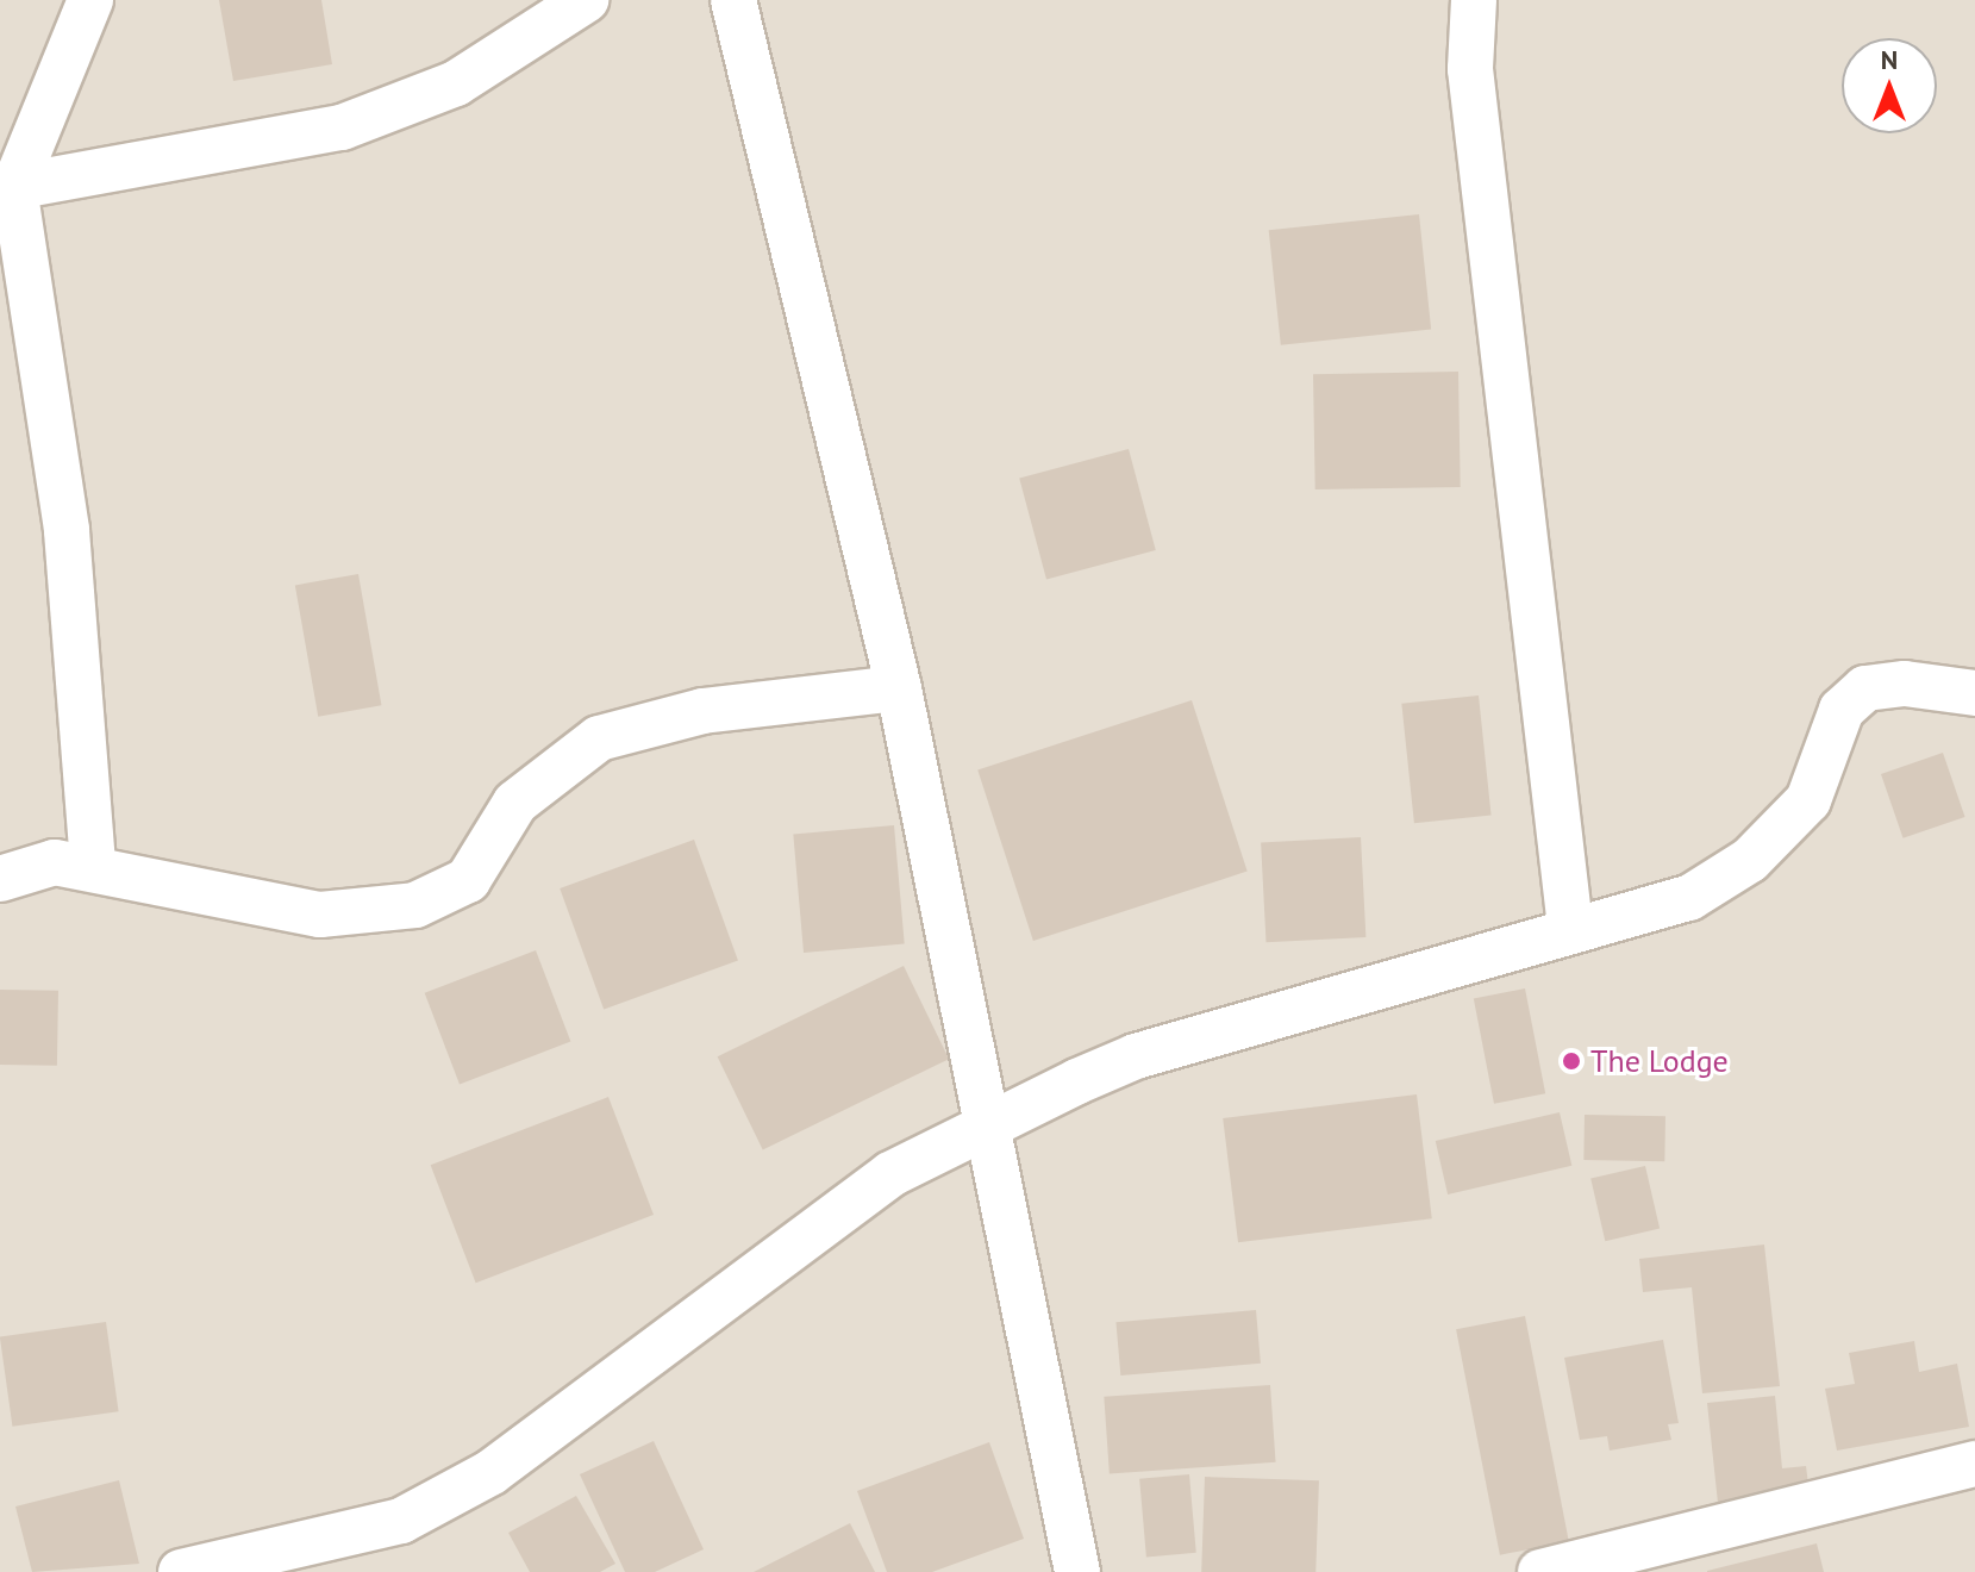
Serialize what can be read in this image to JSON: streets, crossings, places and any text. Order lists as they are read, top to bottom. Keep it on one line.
{"places":["The Lodge"],"north":"top"}
